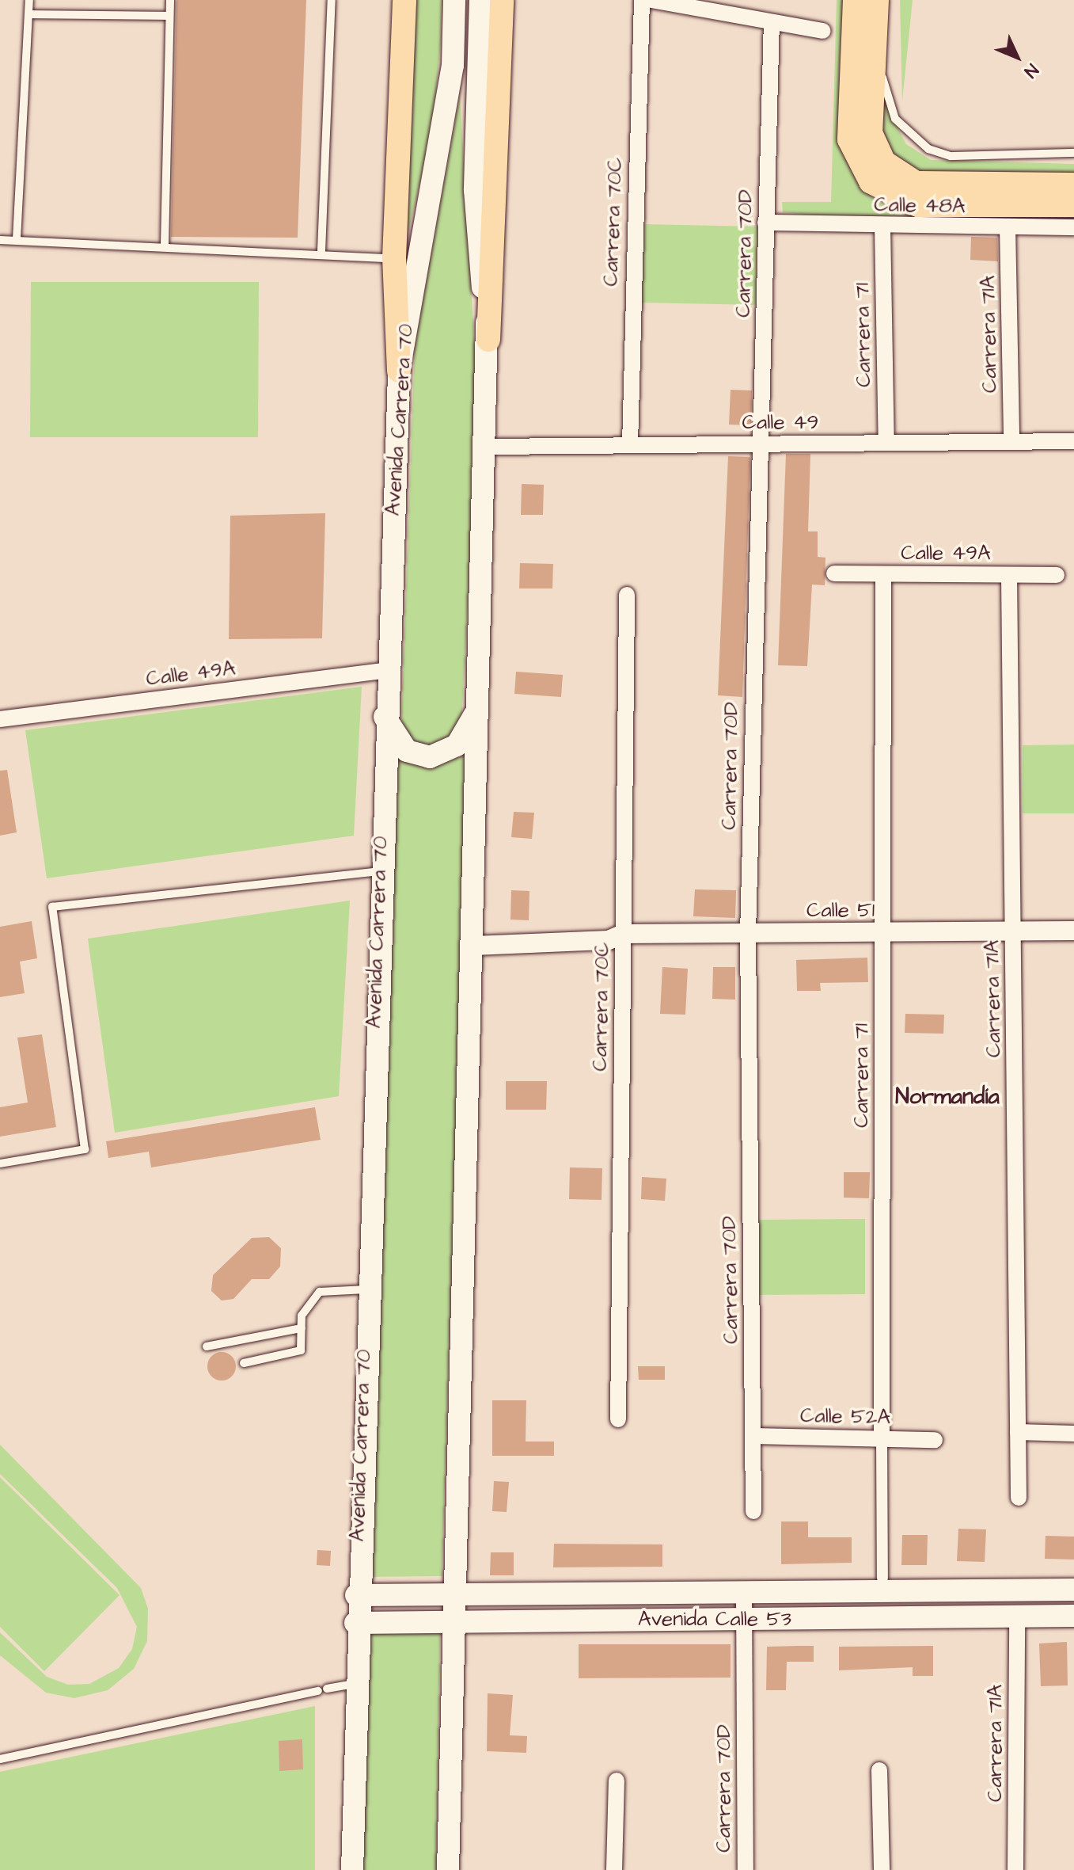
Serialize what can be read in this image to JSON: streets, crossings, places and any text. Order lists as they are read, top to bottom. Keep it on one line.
{"streets":{"main road":["Avenida Carrera 70","Avenida Calle 53"],"street":["Calle 48A","Carrera 70C","Carrera 70D","Carrera 71A","Carrera 71","Calle 49","Calle 49A","Calle 51","Calle 52A"]},"crossings":[["Calle 48A","Carrera 70D"],["Calle 48A","Carrera 71A"],["Calle 48A","Carrera 71"],["Carrera 70C","Calle 49"],["Carrera 70C","Calle 51"],["Carrera 70D","Calle 49"],["Carrera 70D","Calle 51"],["Carrera 70D","Calle 52A"],["Carrera 70D","Avenida Calle 53"],["Carrera 71A","Calle 49"],["Carrera 71A","Calle 49A"],["Carrera 71A","Calle 51"],["Carrera 71A","Avenida Calle 53"],["Carrera 71","Calle 49"],["Carrera 71","Calle 49A"],["Carrera 71","Calle 51"],["Carrera 71","Calle 52A"],["Avenida Carrera 70","Calle 49A"],["Avenida Carrera 70","Avenida Calle 53"]],"districts":["Normandía"],"north":"bottom right"}
